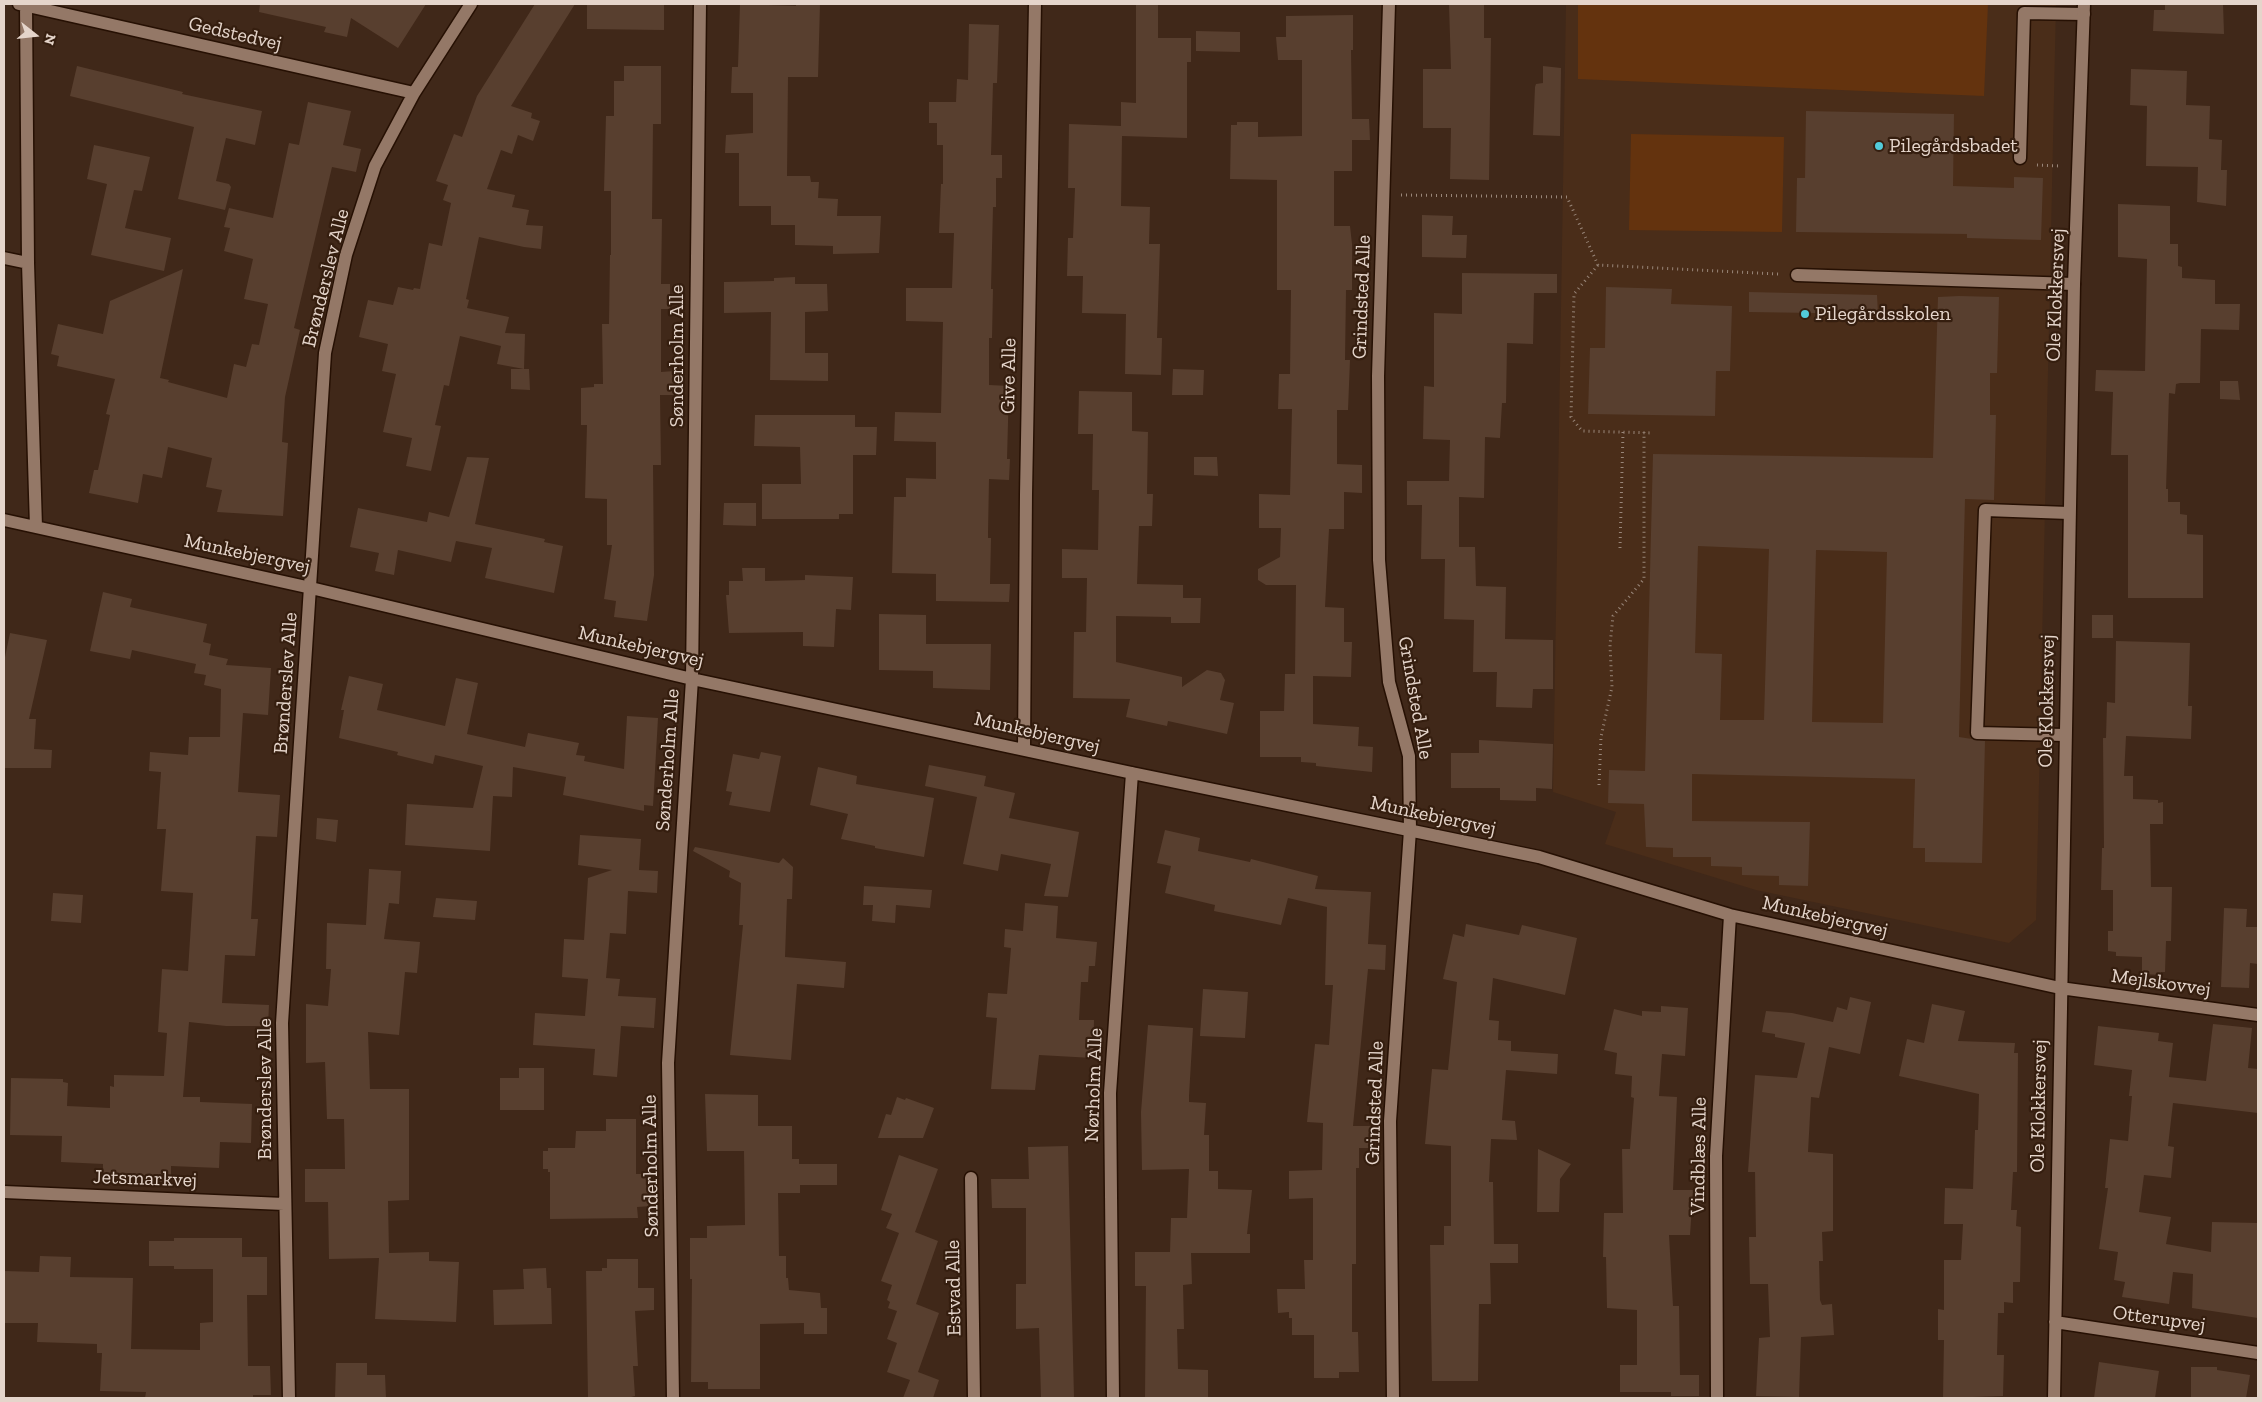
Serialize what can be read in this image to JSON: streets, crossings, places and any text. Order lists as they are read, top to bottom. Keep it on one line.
{"streets":{"street":["Gedstedvej","Brønderslev Alle","Ole Klokkersvej","Grindsted Alle","Sønderholm Alle","Give Alle","Munkebjergvej","Mejlskovvej","Nørholm Alle","Vindblæs Alle","Jetsmarkvej","Estvad Alle","Otterupvej"]},"crossings":[["Gedstedvej","Brønderslev Alle"],["Brønderslev Alle","Munkebjergvej"],["Brønderslev Alle","Jetsmarkvej"],["Ole Klokkersvej","Munkebjergvej"],["Ole Klokkersvej","Mejlskovvej"],["Ole Klokkersvej","Otterupvej"],["Grindsted Alle","Munkebjergvej"],["Sønderholm Alle","Munkebjergvej"],["Give Alle","Munkebjergvej"],["Munkebjergvej","Mejlskovvej"],["Munkebjergvej","Nørholm Alle"],["Munkebjergvej","Vindblæs Alle"]],"places":["Pilegårdsbadet","Pilegårdsskolen"],"north":"right"}
